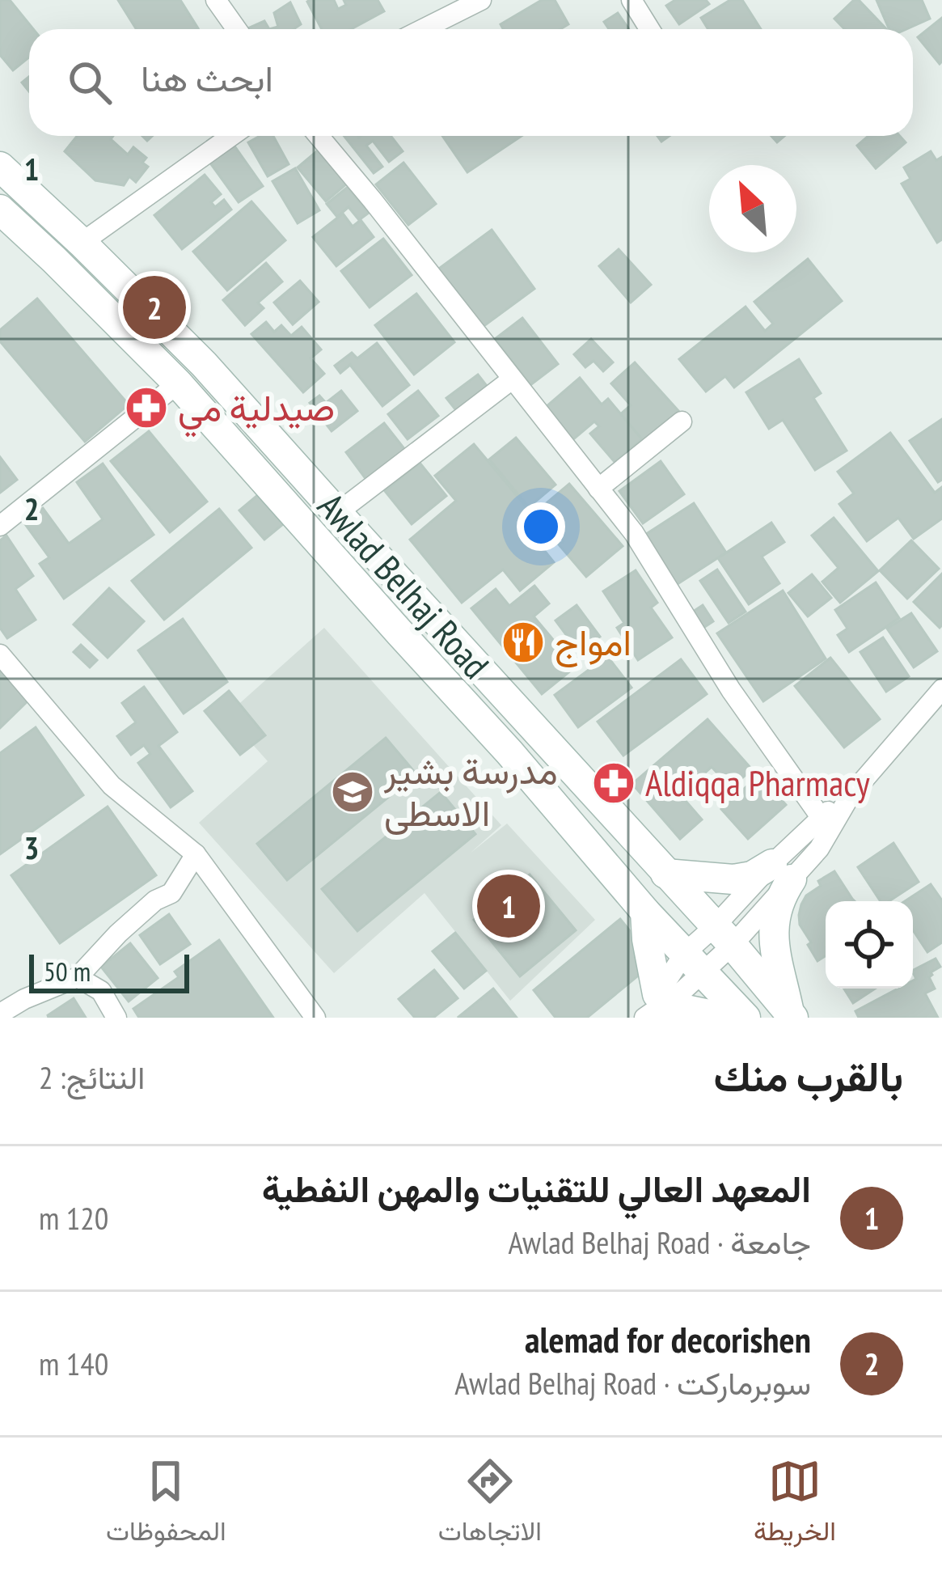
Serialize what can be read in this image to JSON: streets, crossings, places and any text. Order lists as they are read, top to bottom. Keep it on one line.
{"streets":{"main road":["Awlad Belhaj Road"]},"places":{"pharmacy":["صيدلية مي","Aldiqqa Pharmacy"],"restaurant":["امواج"],"school or university":["مدرسة بشير الاسطى"]},"scale_bar":"50 m","north":"top left","page":{"search":"ابحث هنا","pins":["2","1"],"scale":"50 m","heading":["بالقرب منك","النتائج: 2"],"list":[{"mark":"1","name":"المعهد العالي للتقنيات والمهن النفطية","note":"جامعة · Awlad Belhaj Road","value":"120 m"},{"mark":"2","name":"alemad for decorishen","note":"سوبرماركت · Awlad Belhaj Road","value":"140 m"}],"nav":["الخريطة","الاتجاهات","المحفوظات"]},"grid":{"rows":["1","2","3"]}}
